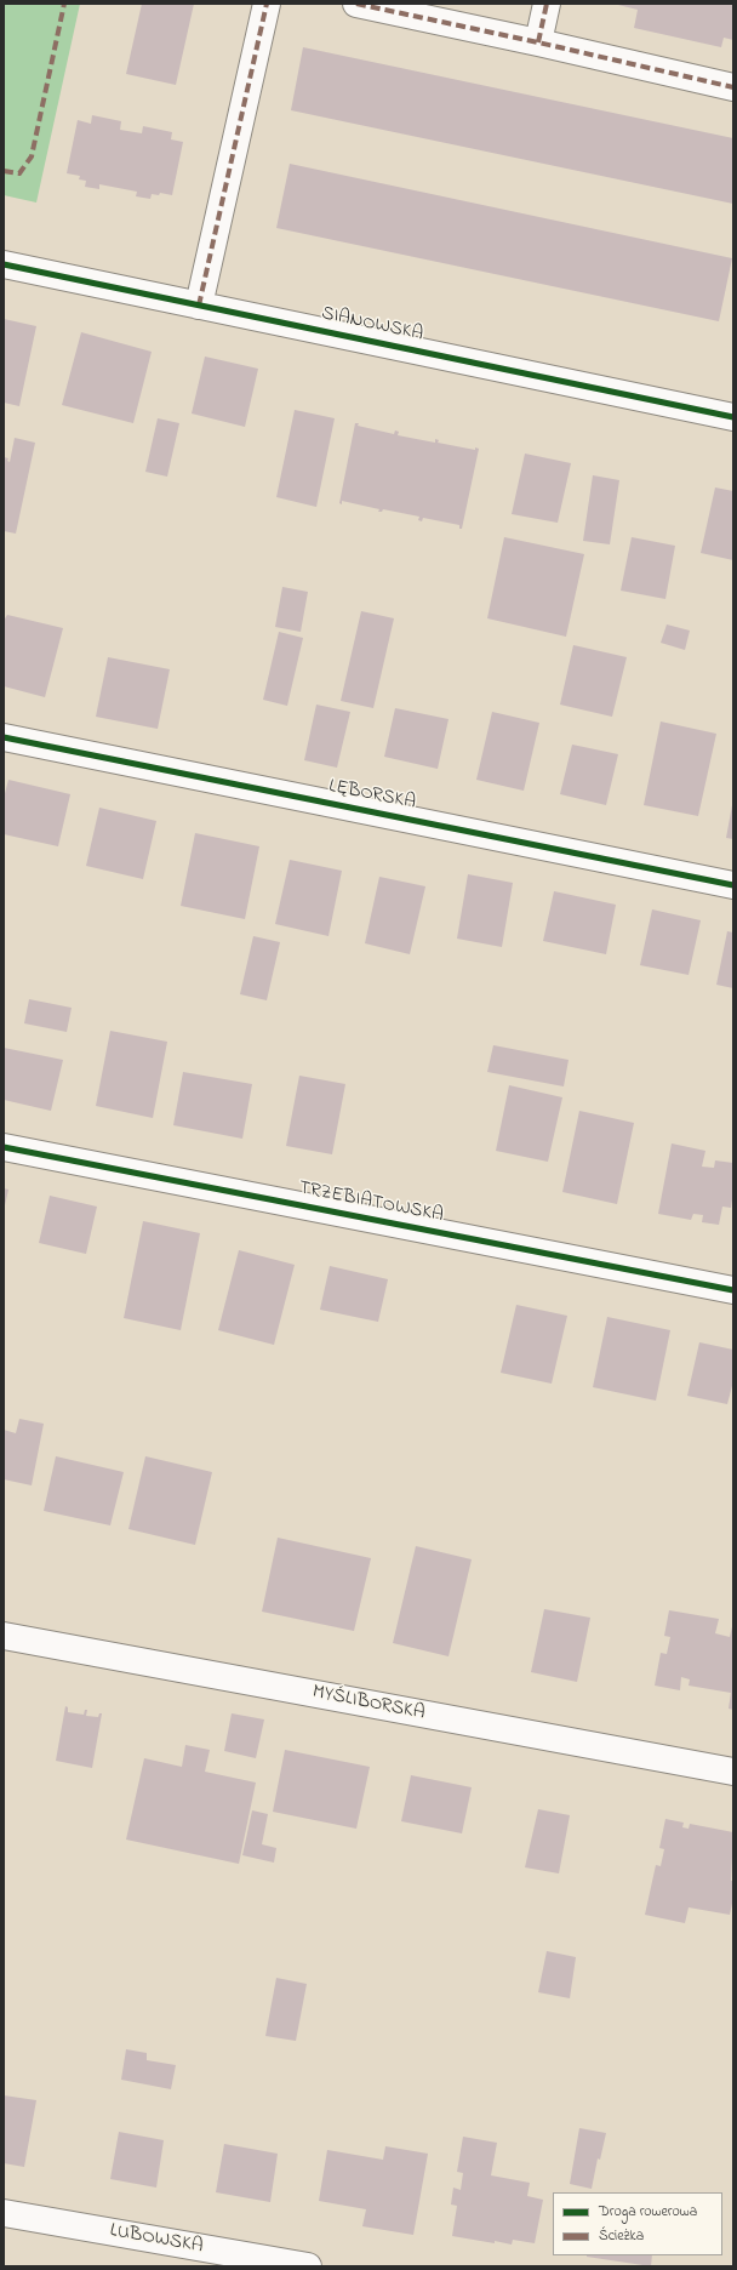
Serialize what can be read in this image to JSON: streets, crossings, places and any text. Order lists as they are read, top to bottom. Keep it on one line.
{"streets":{"street":["SIANOWSKA","LĘBORSKA","TRZEBIATOWSKA","MYŚLIBORSKA","LUBOWSKA"]},"legend":["Droga rowerowa","Ścieżka"]}
